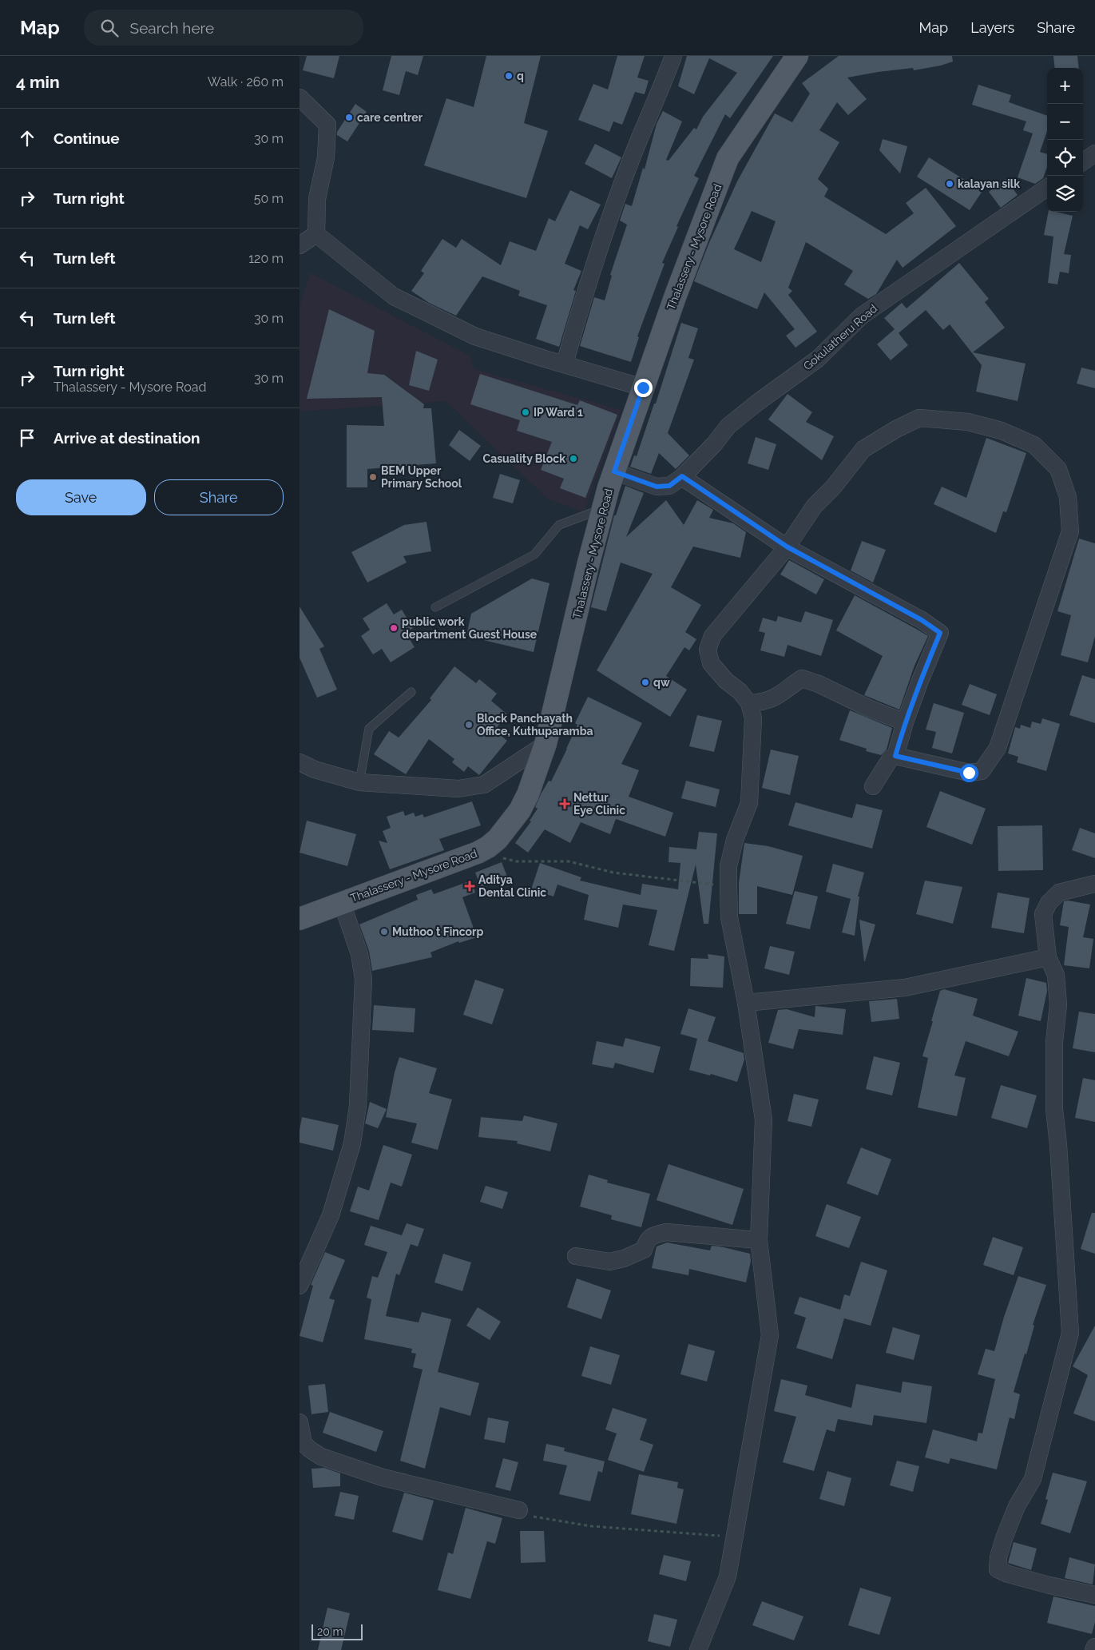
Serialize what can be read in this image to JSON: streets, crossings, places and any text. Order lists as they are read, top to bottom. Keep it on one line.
{"streets":{"main road":["Thalassery - Mysore Road"],"street":["Gokulatheru Road"]},"crossings":[["Thalassery - Mysore Road","Gokulatheru Road"]],"places":{"other":["q","care centrer","kalayan silk","IP Ward 1","Casuality Block","BEM Upper Primary School","public work department Guest House","qw","Block Panchayath Office, Kuthuparamba","Muthoo t Fincorp"],"health":["Nettur Eye Clinic","Aditya Dental Clinic"]},"scale_bar":"20 m","page":{"header":"Map","search":"Search here","nav":["Map","Layers","Share"],"heading":["4 min","Walk · 260 m"],"map_buttons":["+","−"],"list":[["Continue","30 m"],["Turn right","50 m"],["Turn left","120 m"],["Turn left","30 m"],["Turn right","Thalassery - Mysore Road","30 m"],"Arrive at destination"],"buttons":["Save","Share"],"scale":"20 m"}}
